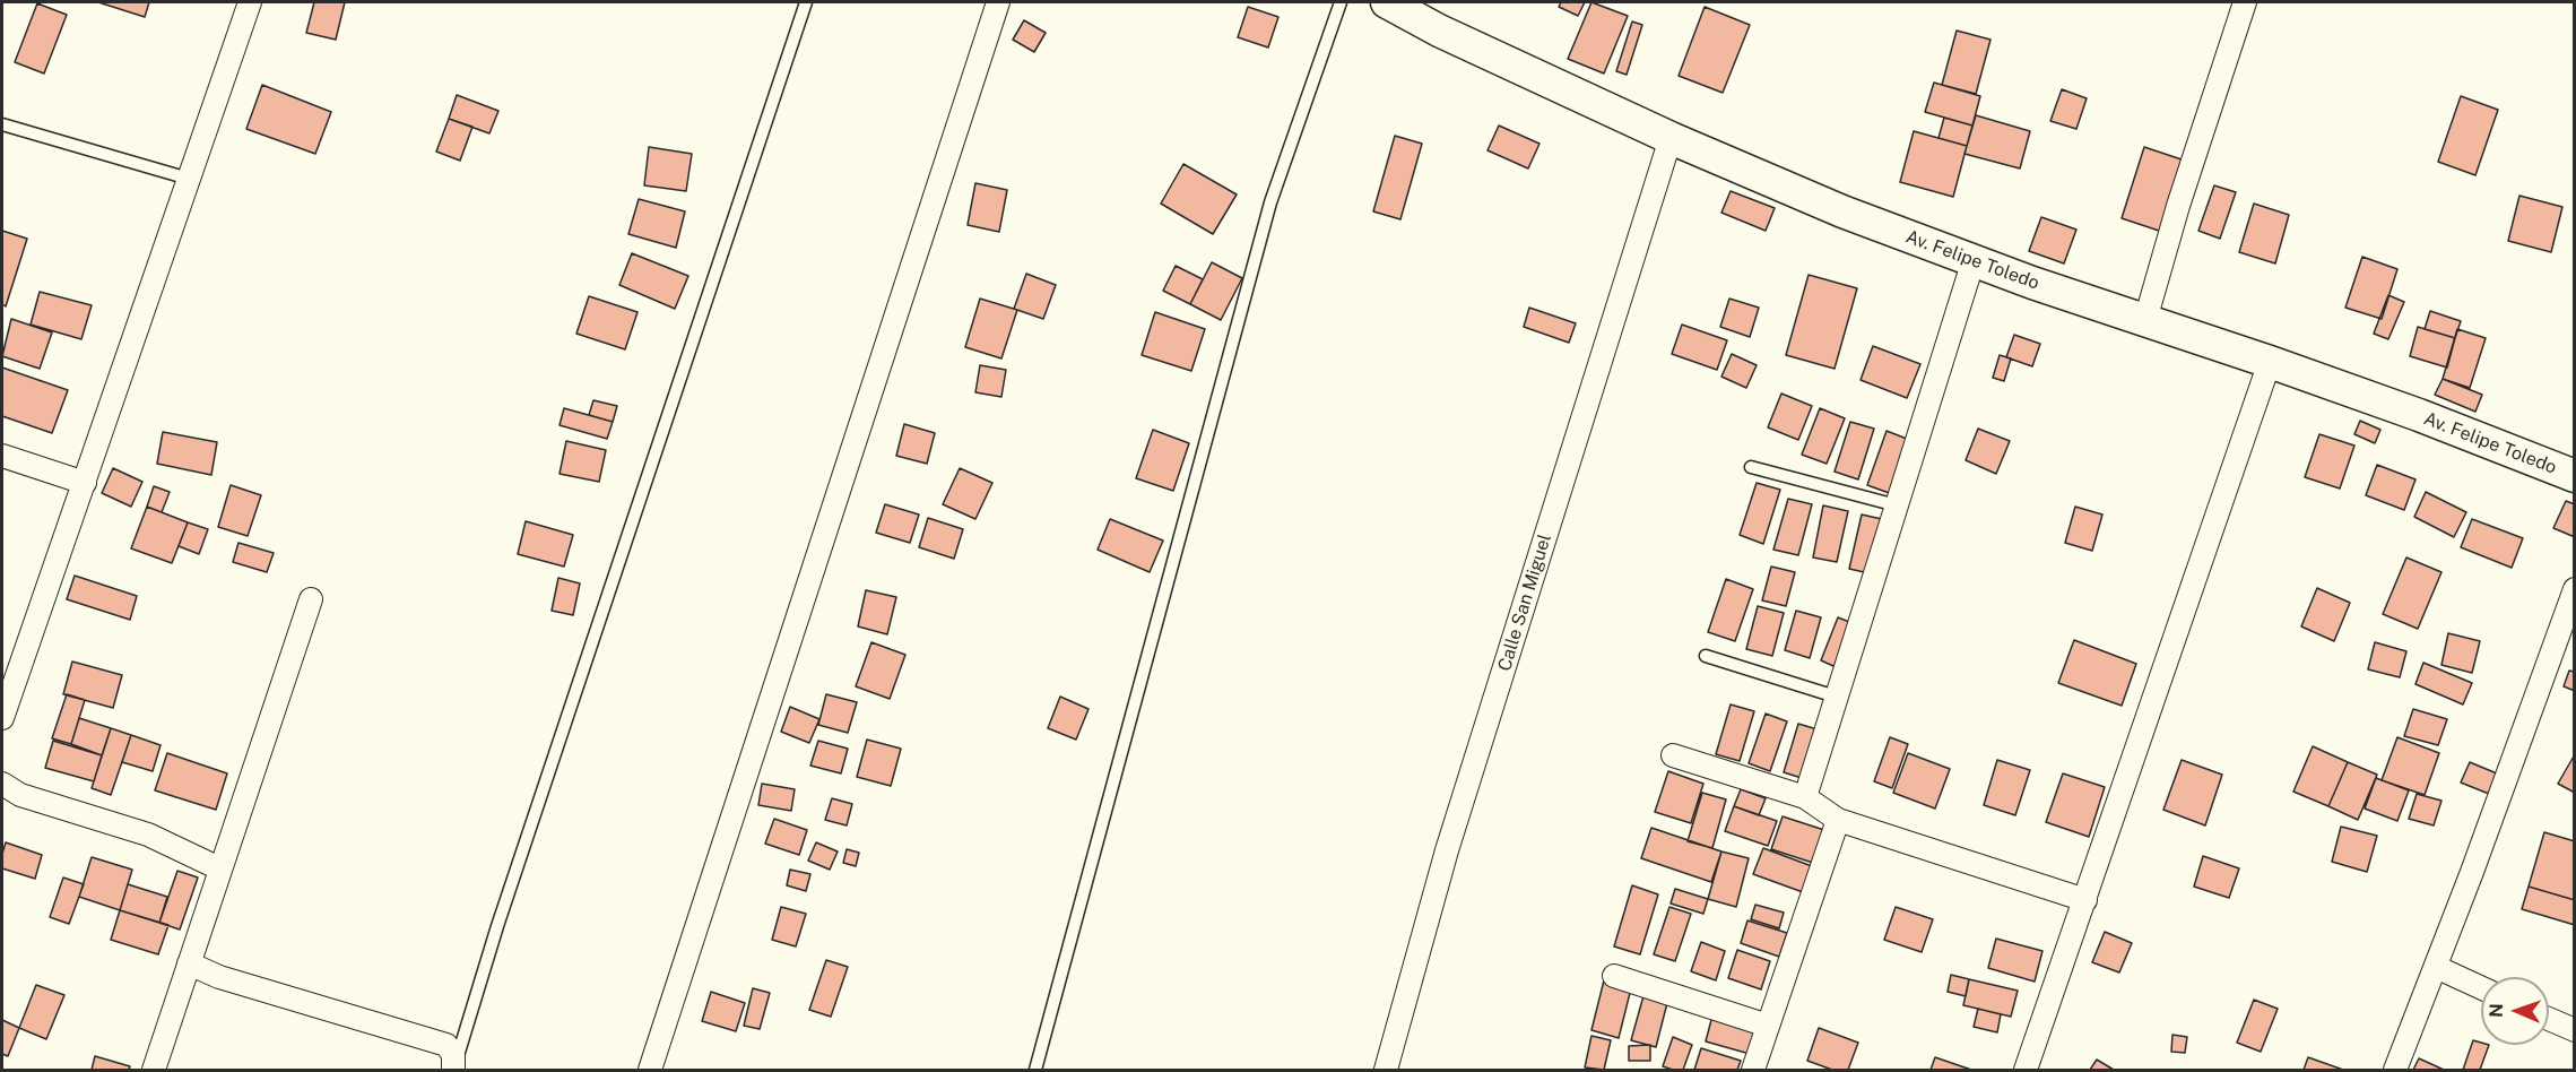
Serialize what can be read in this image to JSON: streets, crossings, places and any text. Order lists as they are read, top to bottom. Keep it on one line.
{"streets":{"main road":["Av. Felipe Toledo"],"street":["Calle San Miguel"]},"crossings":[["Av. Felipe Toledo","Calle San Miguel"]],"north":"left"}
